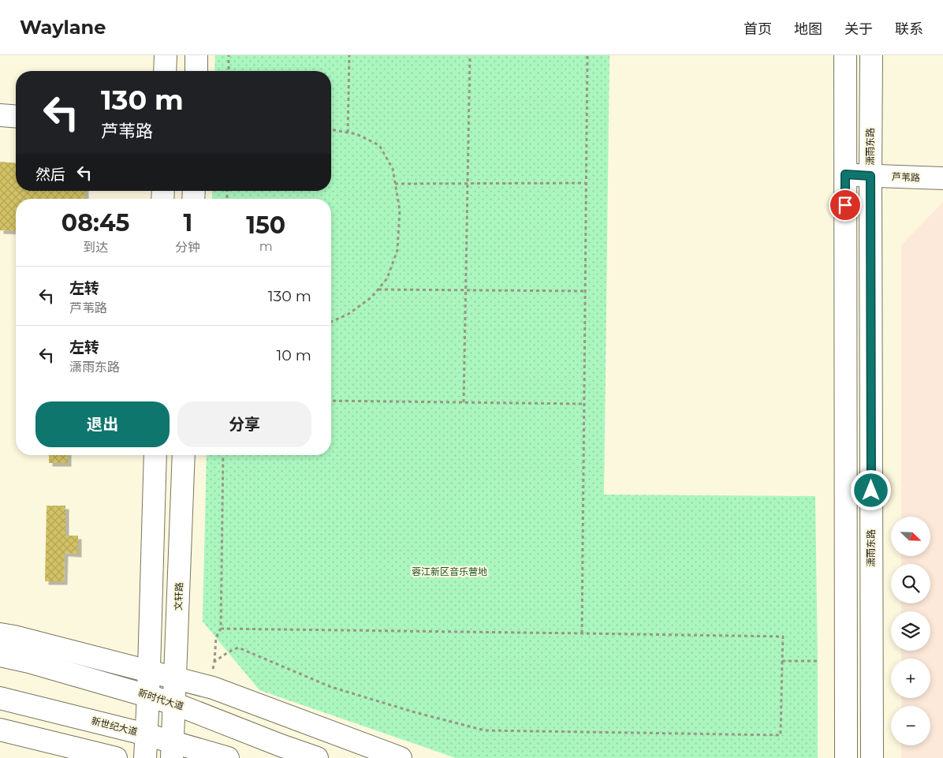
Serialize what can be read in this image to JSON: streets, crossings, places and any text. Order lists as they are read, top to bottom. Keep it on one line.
{"streets":{"main road":["潇雨东路","芦苇路","文轩路","新时代大道","新世纪大道"]},"crossings":[["潇雨东路","芦苇路"],["文轩路","新时代大道"],["文轩路","新世纪大道"]],"parks":["蓉江新区音乐营地"],"north":"bottom right","page":{"header":"Waylane","nav":["首页","地图","关于","联系"],"turn":["130 m","芦苇路"],"then":"然后","eta":["08:45","到达","1","分钟","150","m"],"list":[{"name":"左转","note":"芦苇路","value":"130 m"},{"name":"左转","note":"潇雨东路","value":"10 m"}],"buttons":["退出","分享"],"map_buttons":["+","−"]}}
